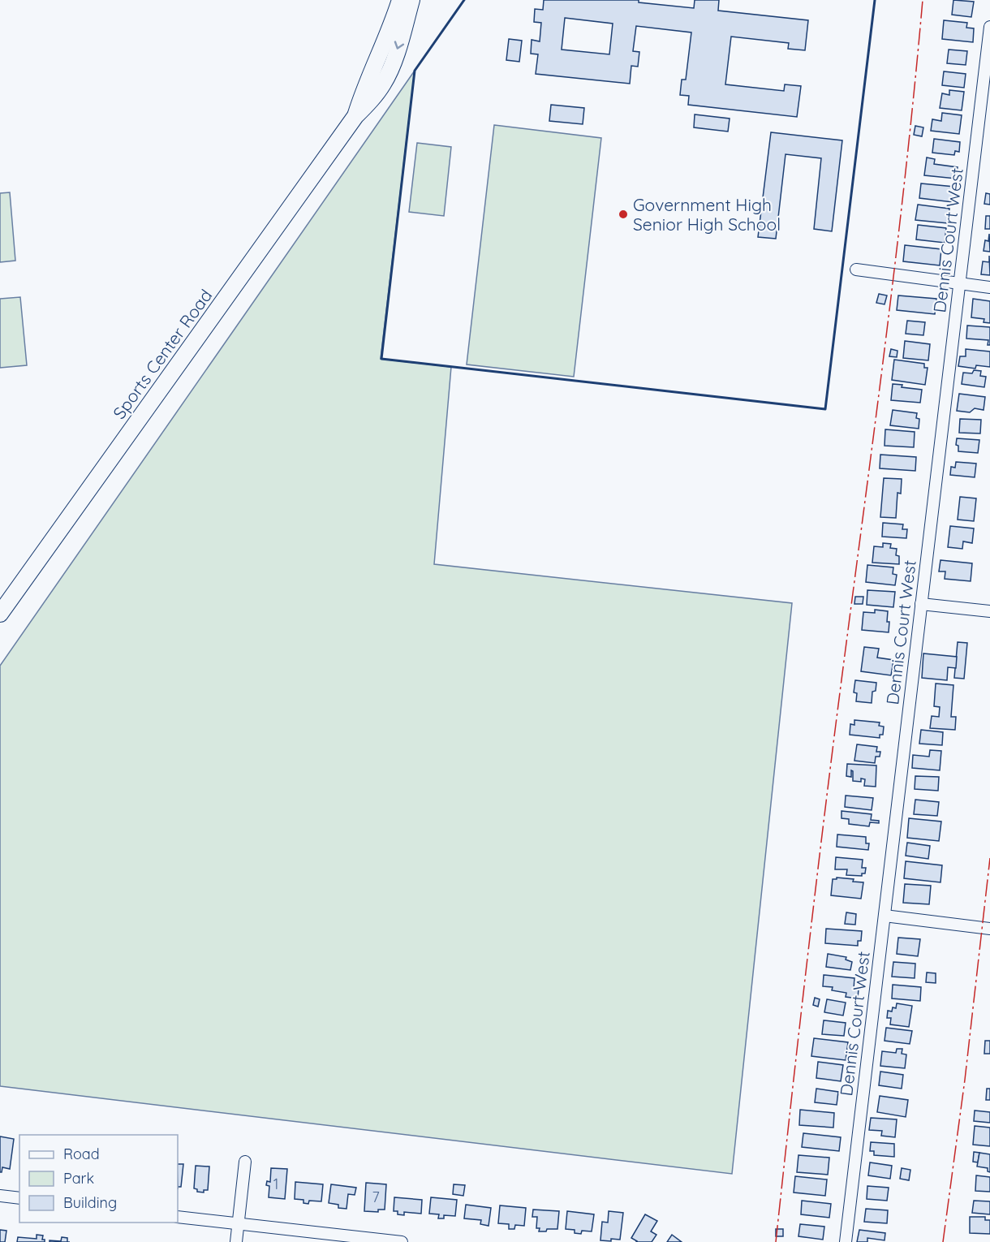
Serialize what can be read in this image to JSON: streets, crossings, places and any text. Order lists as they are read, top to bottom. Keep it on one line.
{"streets":{"main road":["Sports Center Road"],"street":["Dennis Court West"]},"places":["Government High Senior High School"],"house_numbers":["1","7"],"legend":["Road","Park","Building"]}
